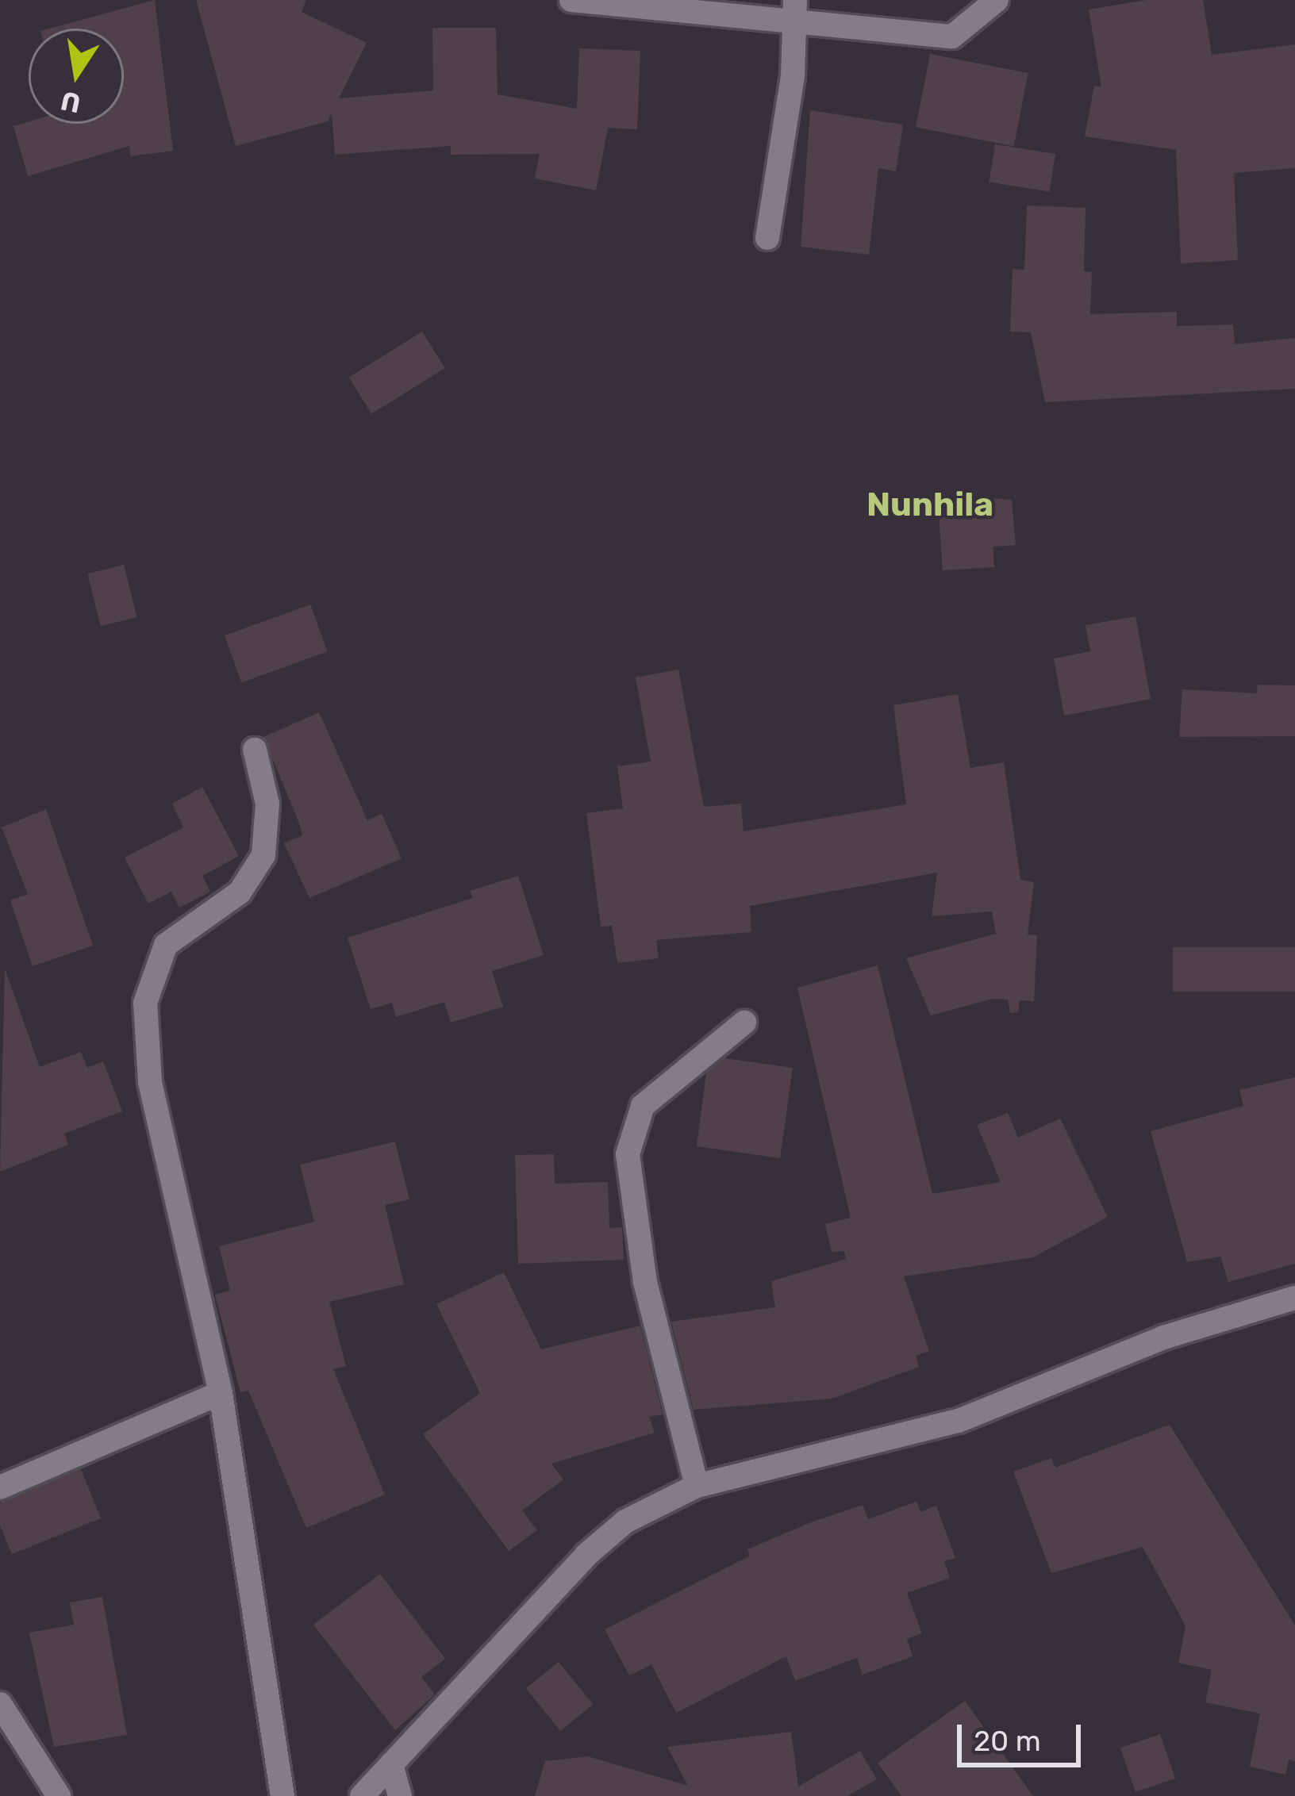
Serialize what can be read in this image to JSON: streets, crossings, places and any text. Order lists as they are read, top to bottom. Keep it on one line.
{"districts":["Nunhila"],"scale_bar":"20 m","north":"bottom"}
